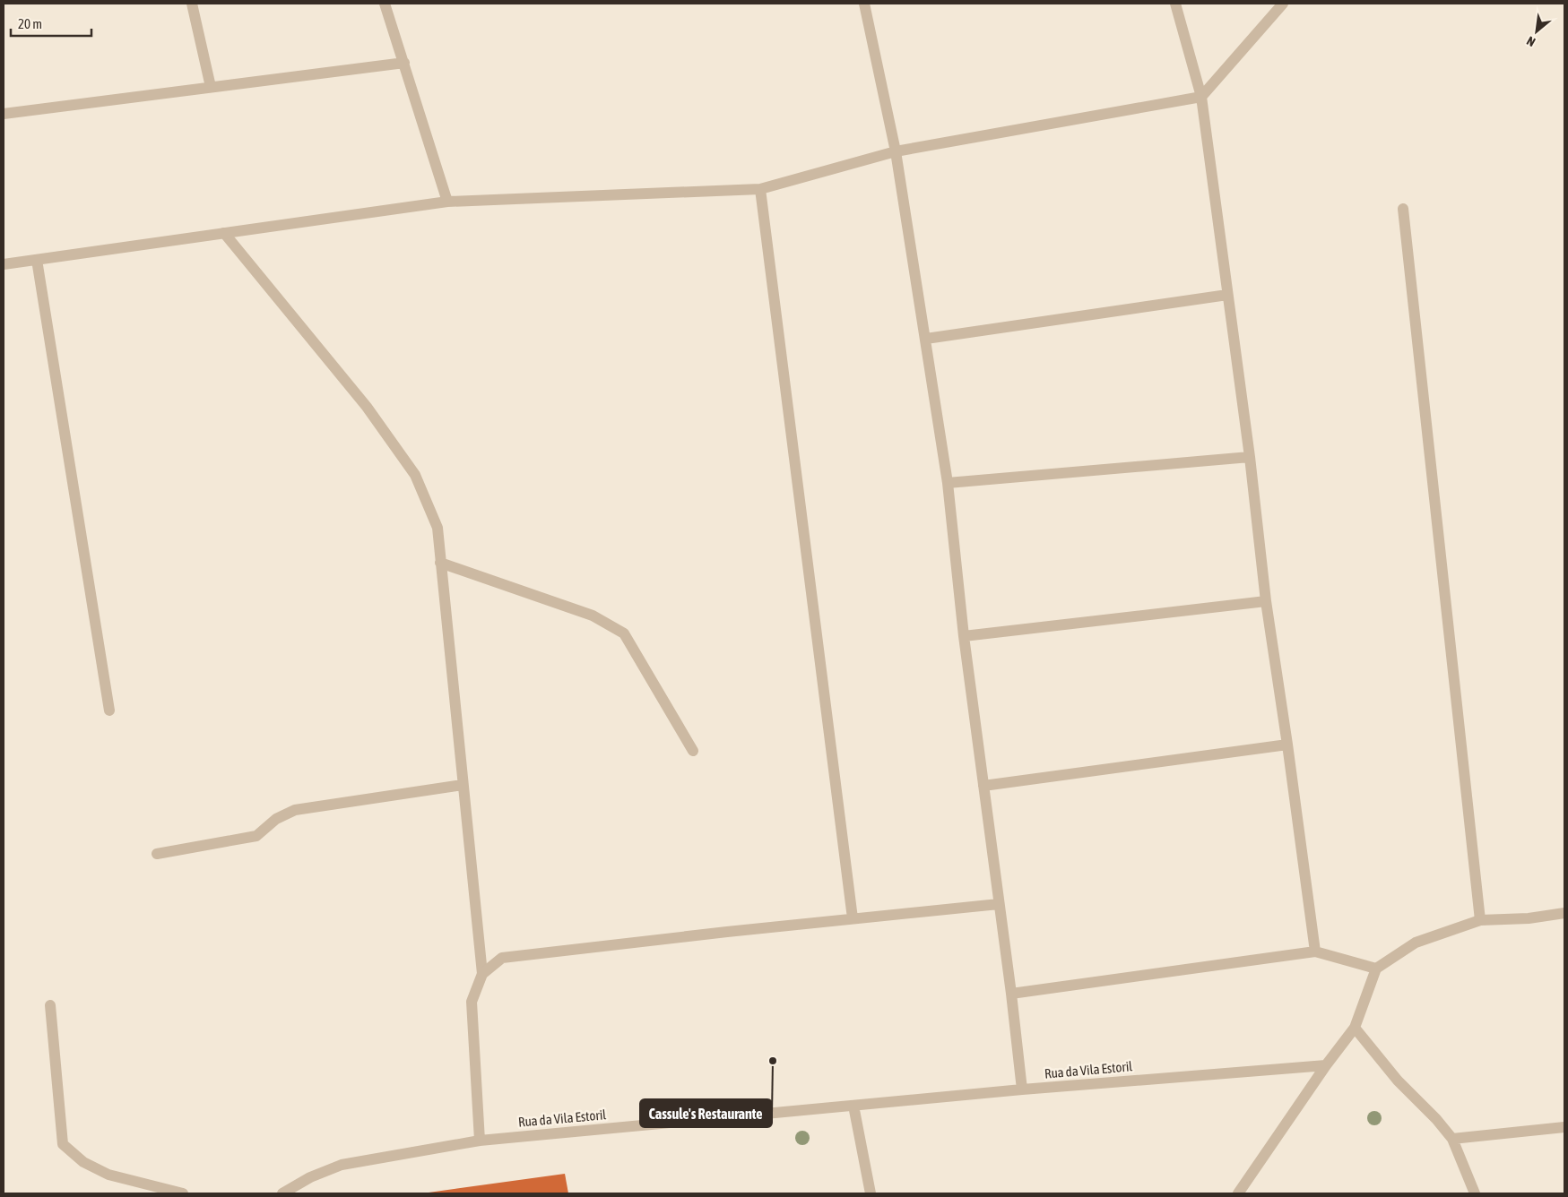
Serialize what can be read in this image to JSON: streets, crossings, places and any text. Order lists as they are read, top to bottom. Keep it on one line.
{"streets":{"street":["Rua da Vila Estoril"]},"places":["Cassule's Restaurante"],"scale_bar":"20 m","north":"bottom left"}
